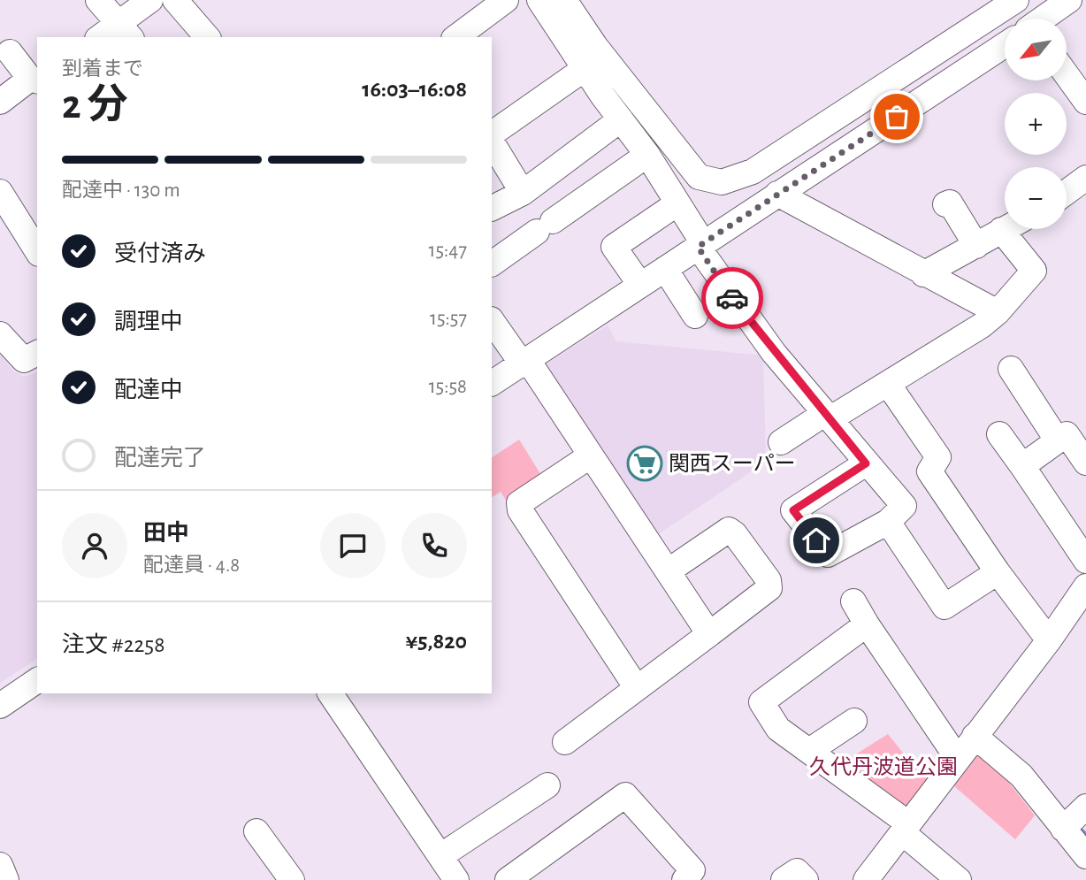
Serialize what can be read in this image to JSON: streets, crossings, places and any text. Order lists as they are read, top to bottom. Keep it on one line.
{"parks":["久代丹波道公園"],"places":{"supermarket":["関西スーパー"]},"north":"bottom left","page":{"map_buttons":["+","−"],"heading":["2 分","到着まで","16:03–16:08"],"panel":["田中","配達員 · 4.8","注文 #2258","¥5,820"],"bar":"配達中 · 130 m","list":[["受付済み","15:47"],["調理中","15:57"],["配達中","15:58"],"配達完了"]}}
